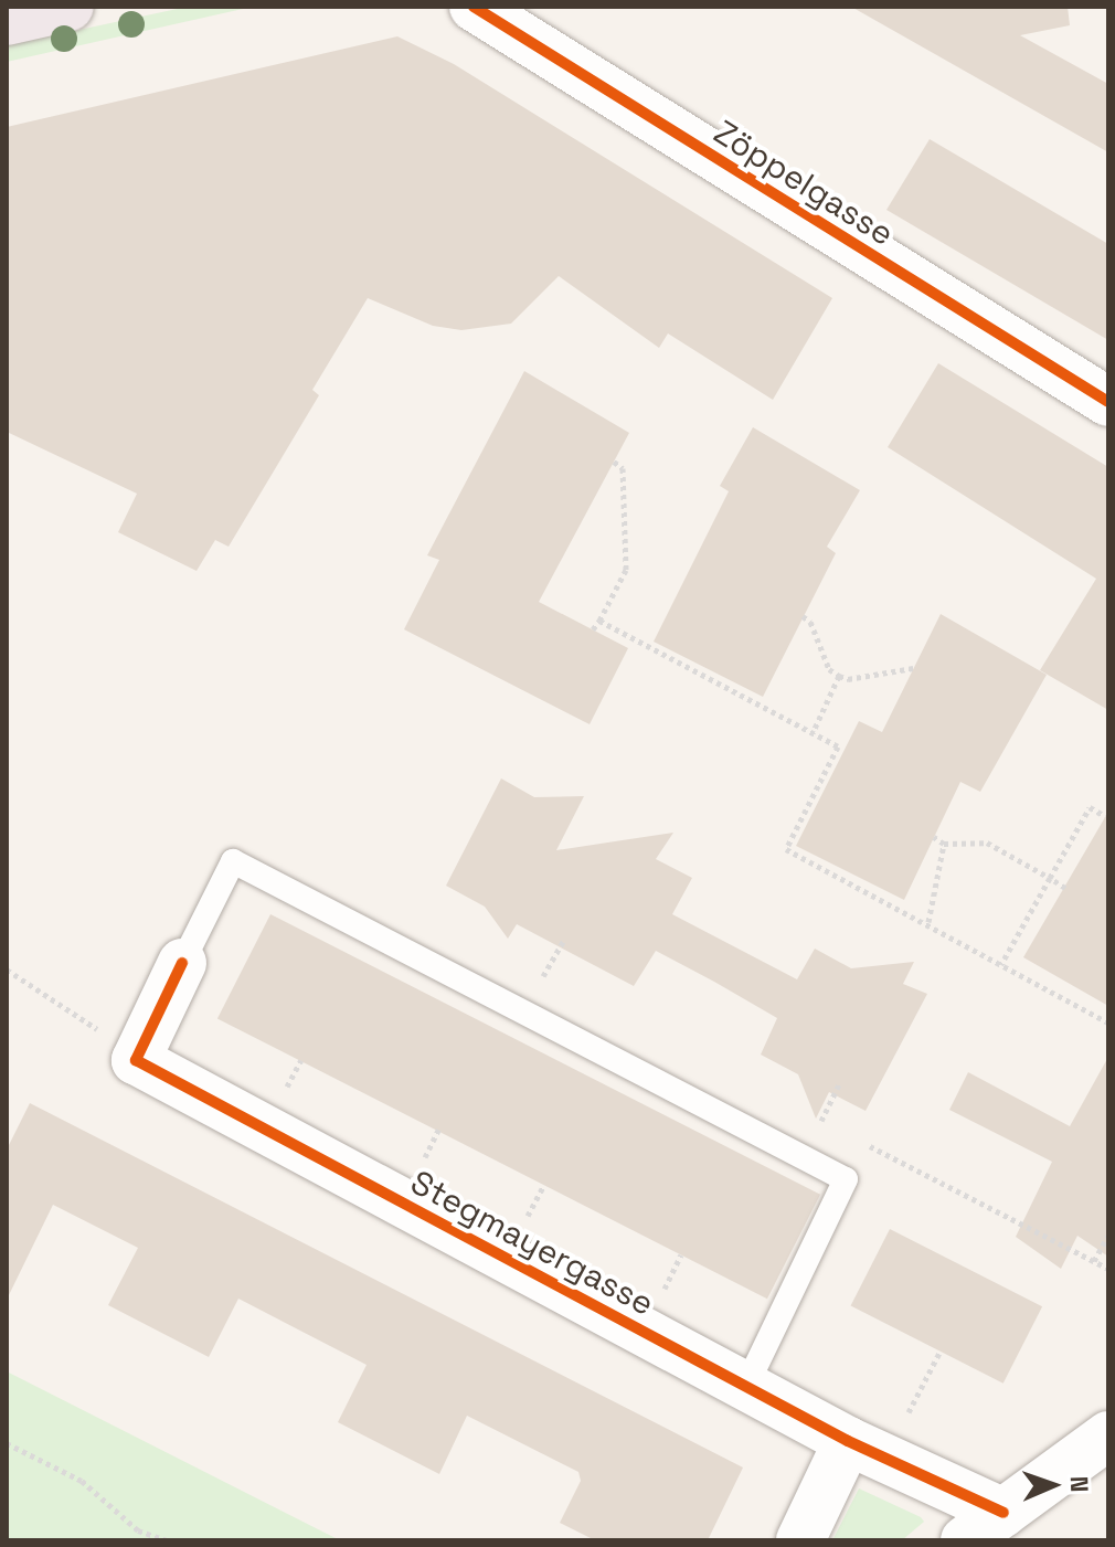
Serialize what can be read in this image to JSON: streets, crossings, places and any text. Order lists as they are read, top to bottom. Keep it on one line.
{"streets":{"street":["Zöppelgasse","Stegmayergasse"]},"north":"right"}
